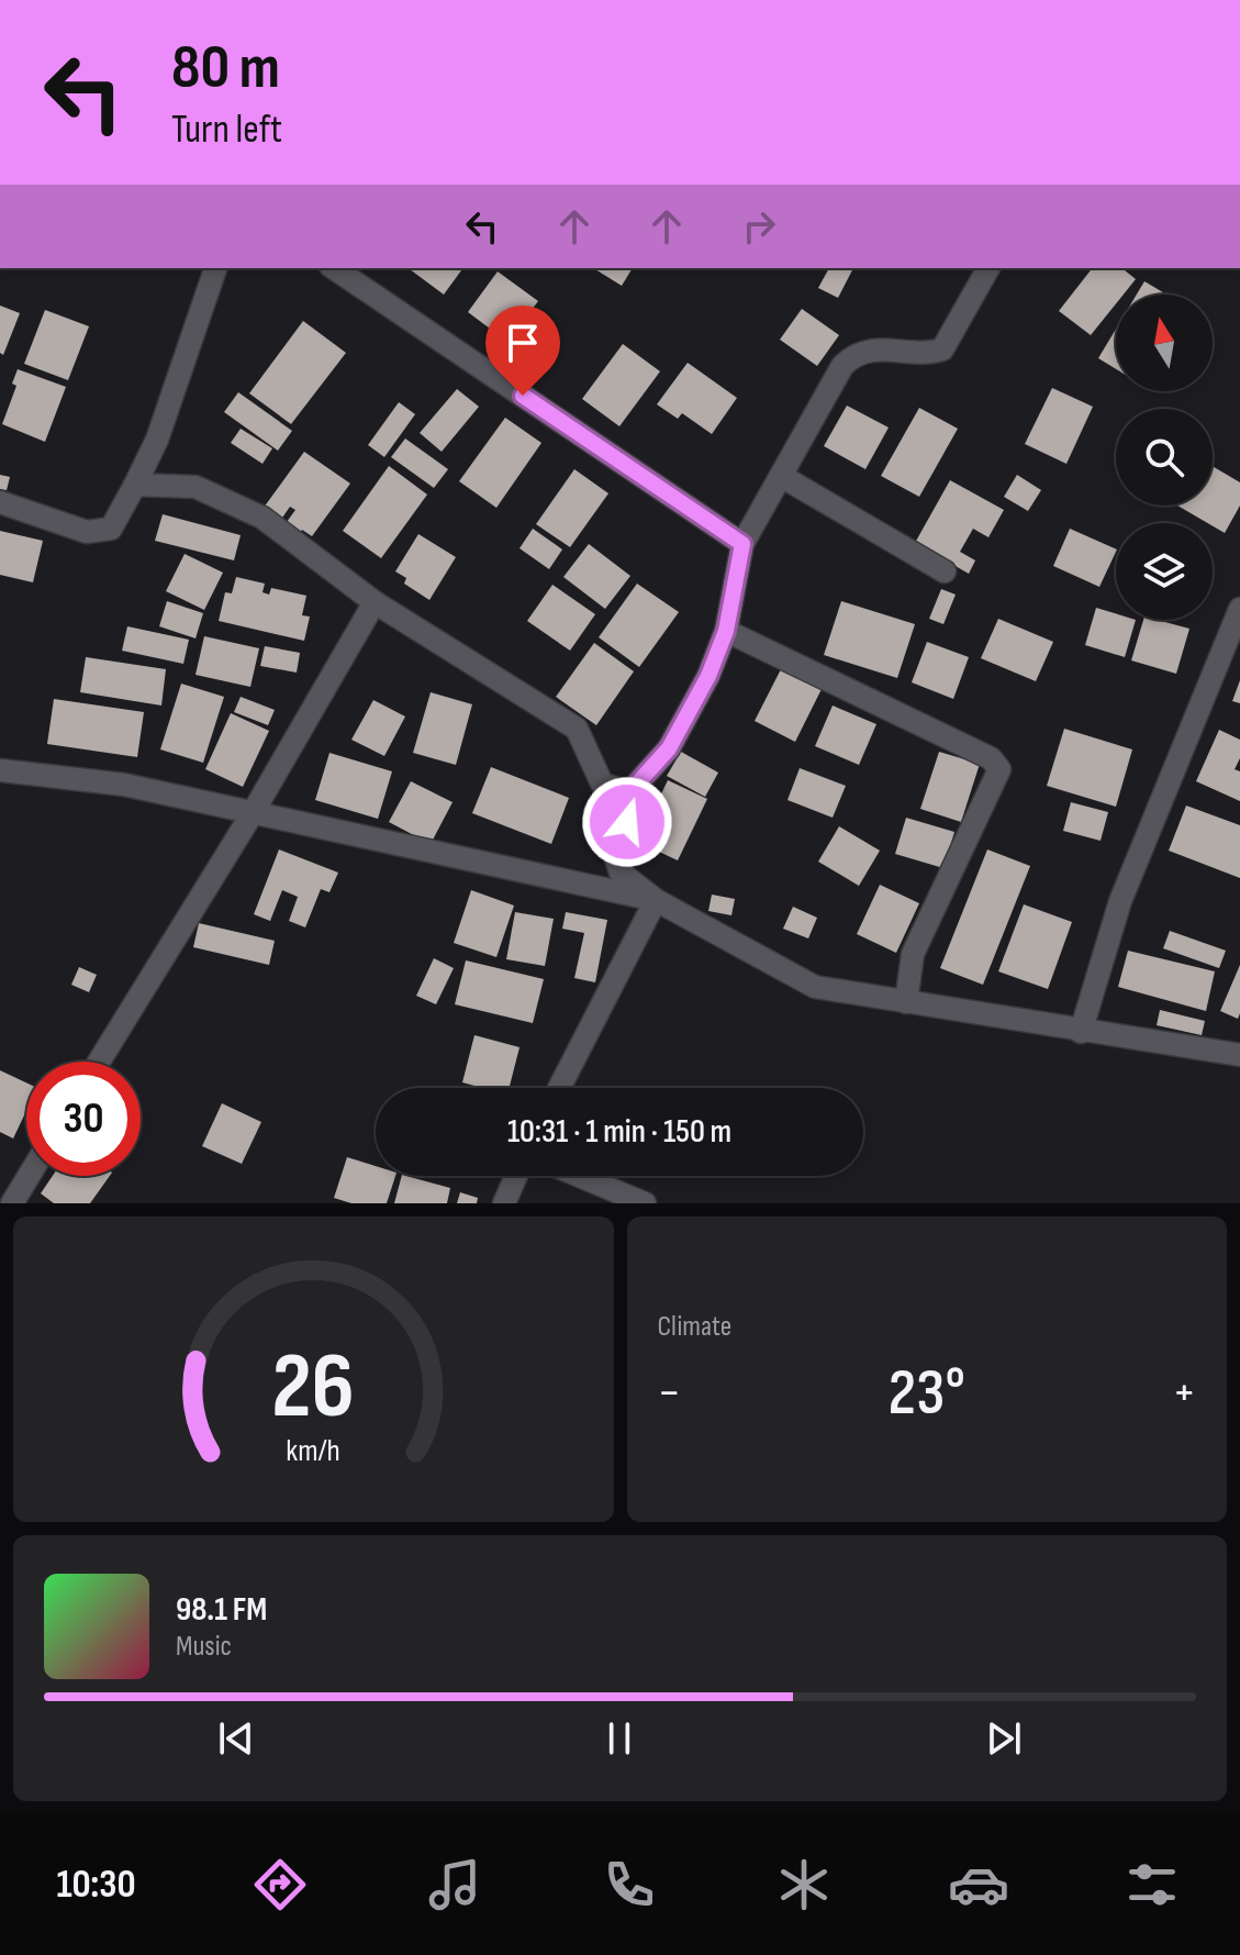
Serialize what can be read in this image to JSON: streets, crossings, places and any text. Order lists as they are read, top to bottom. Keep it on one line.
{"north":"top","page":{"turn":["80 m","Turn left"],"limit":"30","trip":"10:31 · 1 min · 150 m","tile":"Climate","heat":["−","23°","+"],"song":["98.1 FM","Music"],"tabs":"10:30","gauge":["26","km/h"]}}
